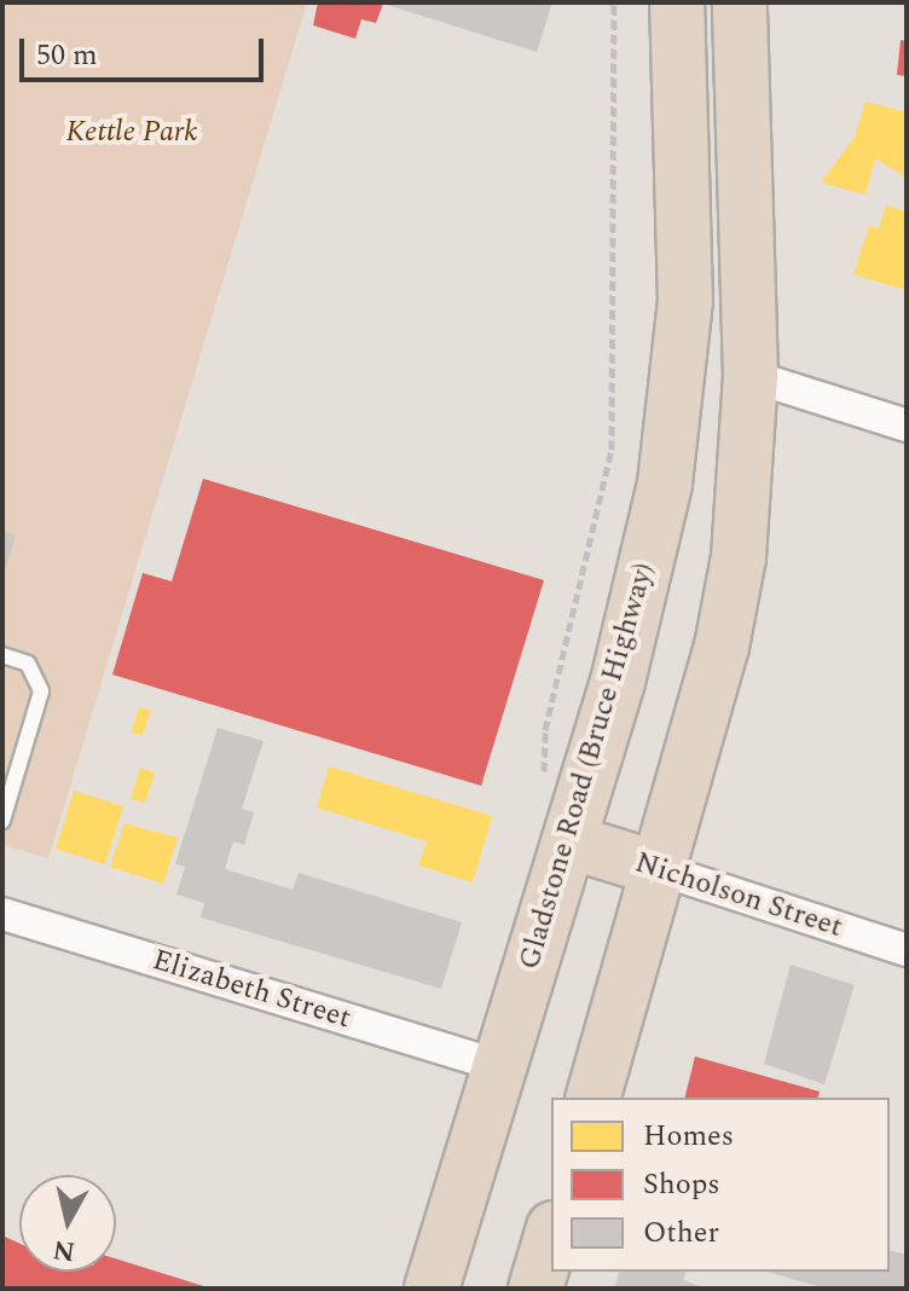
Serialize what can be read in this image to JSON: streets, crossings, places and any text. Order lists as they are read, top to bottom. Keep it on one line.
{"streets":{"highway":["Gladstone Road (Bruce Highway)","Nicholson Street"],"street":["Elizabeth Street"]},"crossings":[["Gladstone Road (Bruce Highway)","Nicholson Street"],["Gladstone Road (Bruce Highway)","Elizabeth Street"]],"parks":["Kettle Park"],"legend":["Homes","Shops","Other"],"scale_bar":"50 m","north":"bottom"}
